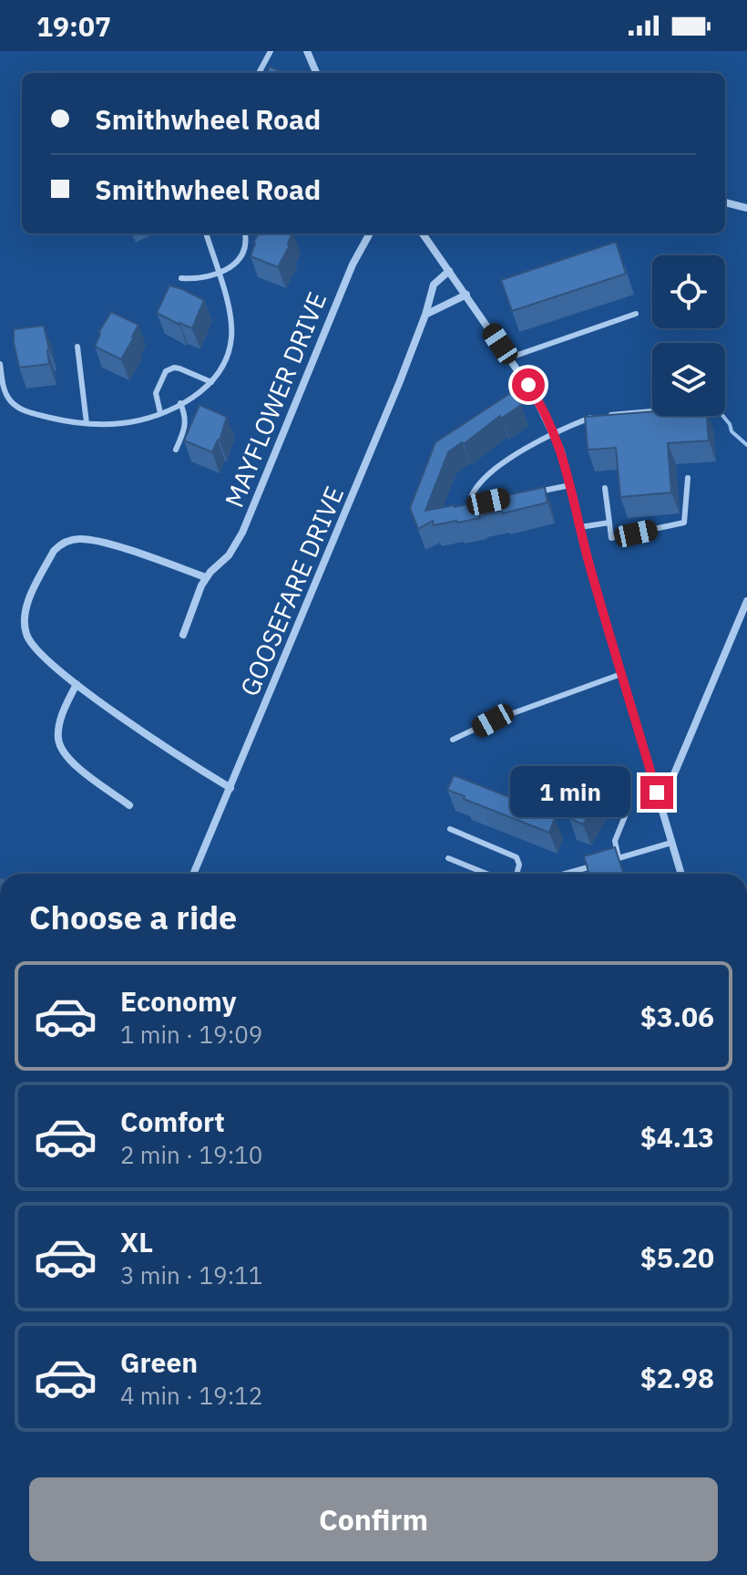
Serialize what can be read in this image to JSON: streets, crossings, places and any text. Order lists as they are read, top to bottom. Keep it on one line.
{"streets":{"street":["MAYFLOWER DRIVE","GOOSEFARE DRIVE"]},"page":{"status":"19:07","banner":["Smithwheel Road","Smithwheel Road"],"bubble":"1 min","heading":"Choose a ride","list":[{"name":"Economy","note":"1 min · 19:09","value":"$3.06"},{"name":"Comfort","note":"2 min · 19:10","value":"$4.13"},{"name":"XL","note":"3 min · 19:11","value":"$5.20"},{"name":"Green","note":"4 min · 19:12","value":"$2.98"}],"buttons":"Confirm"}}
